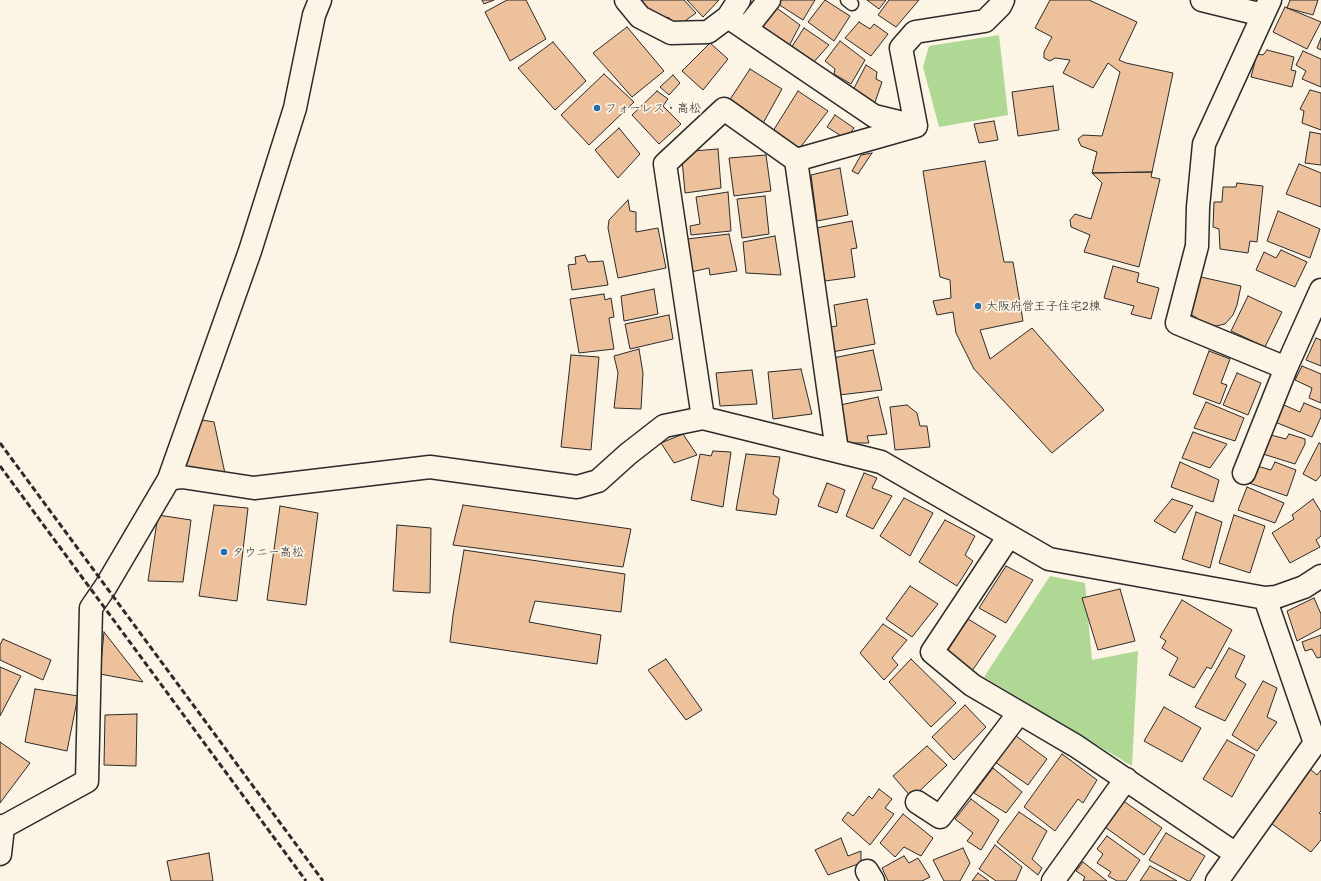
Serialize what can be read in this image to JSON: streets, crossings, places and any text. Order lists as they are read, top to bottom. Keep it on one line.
{"places":["フォーレス・高松","大阪府営王子住宅2棟","タウニー高松"]}
